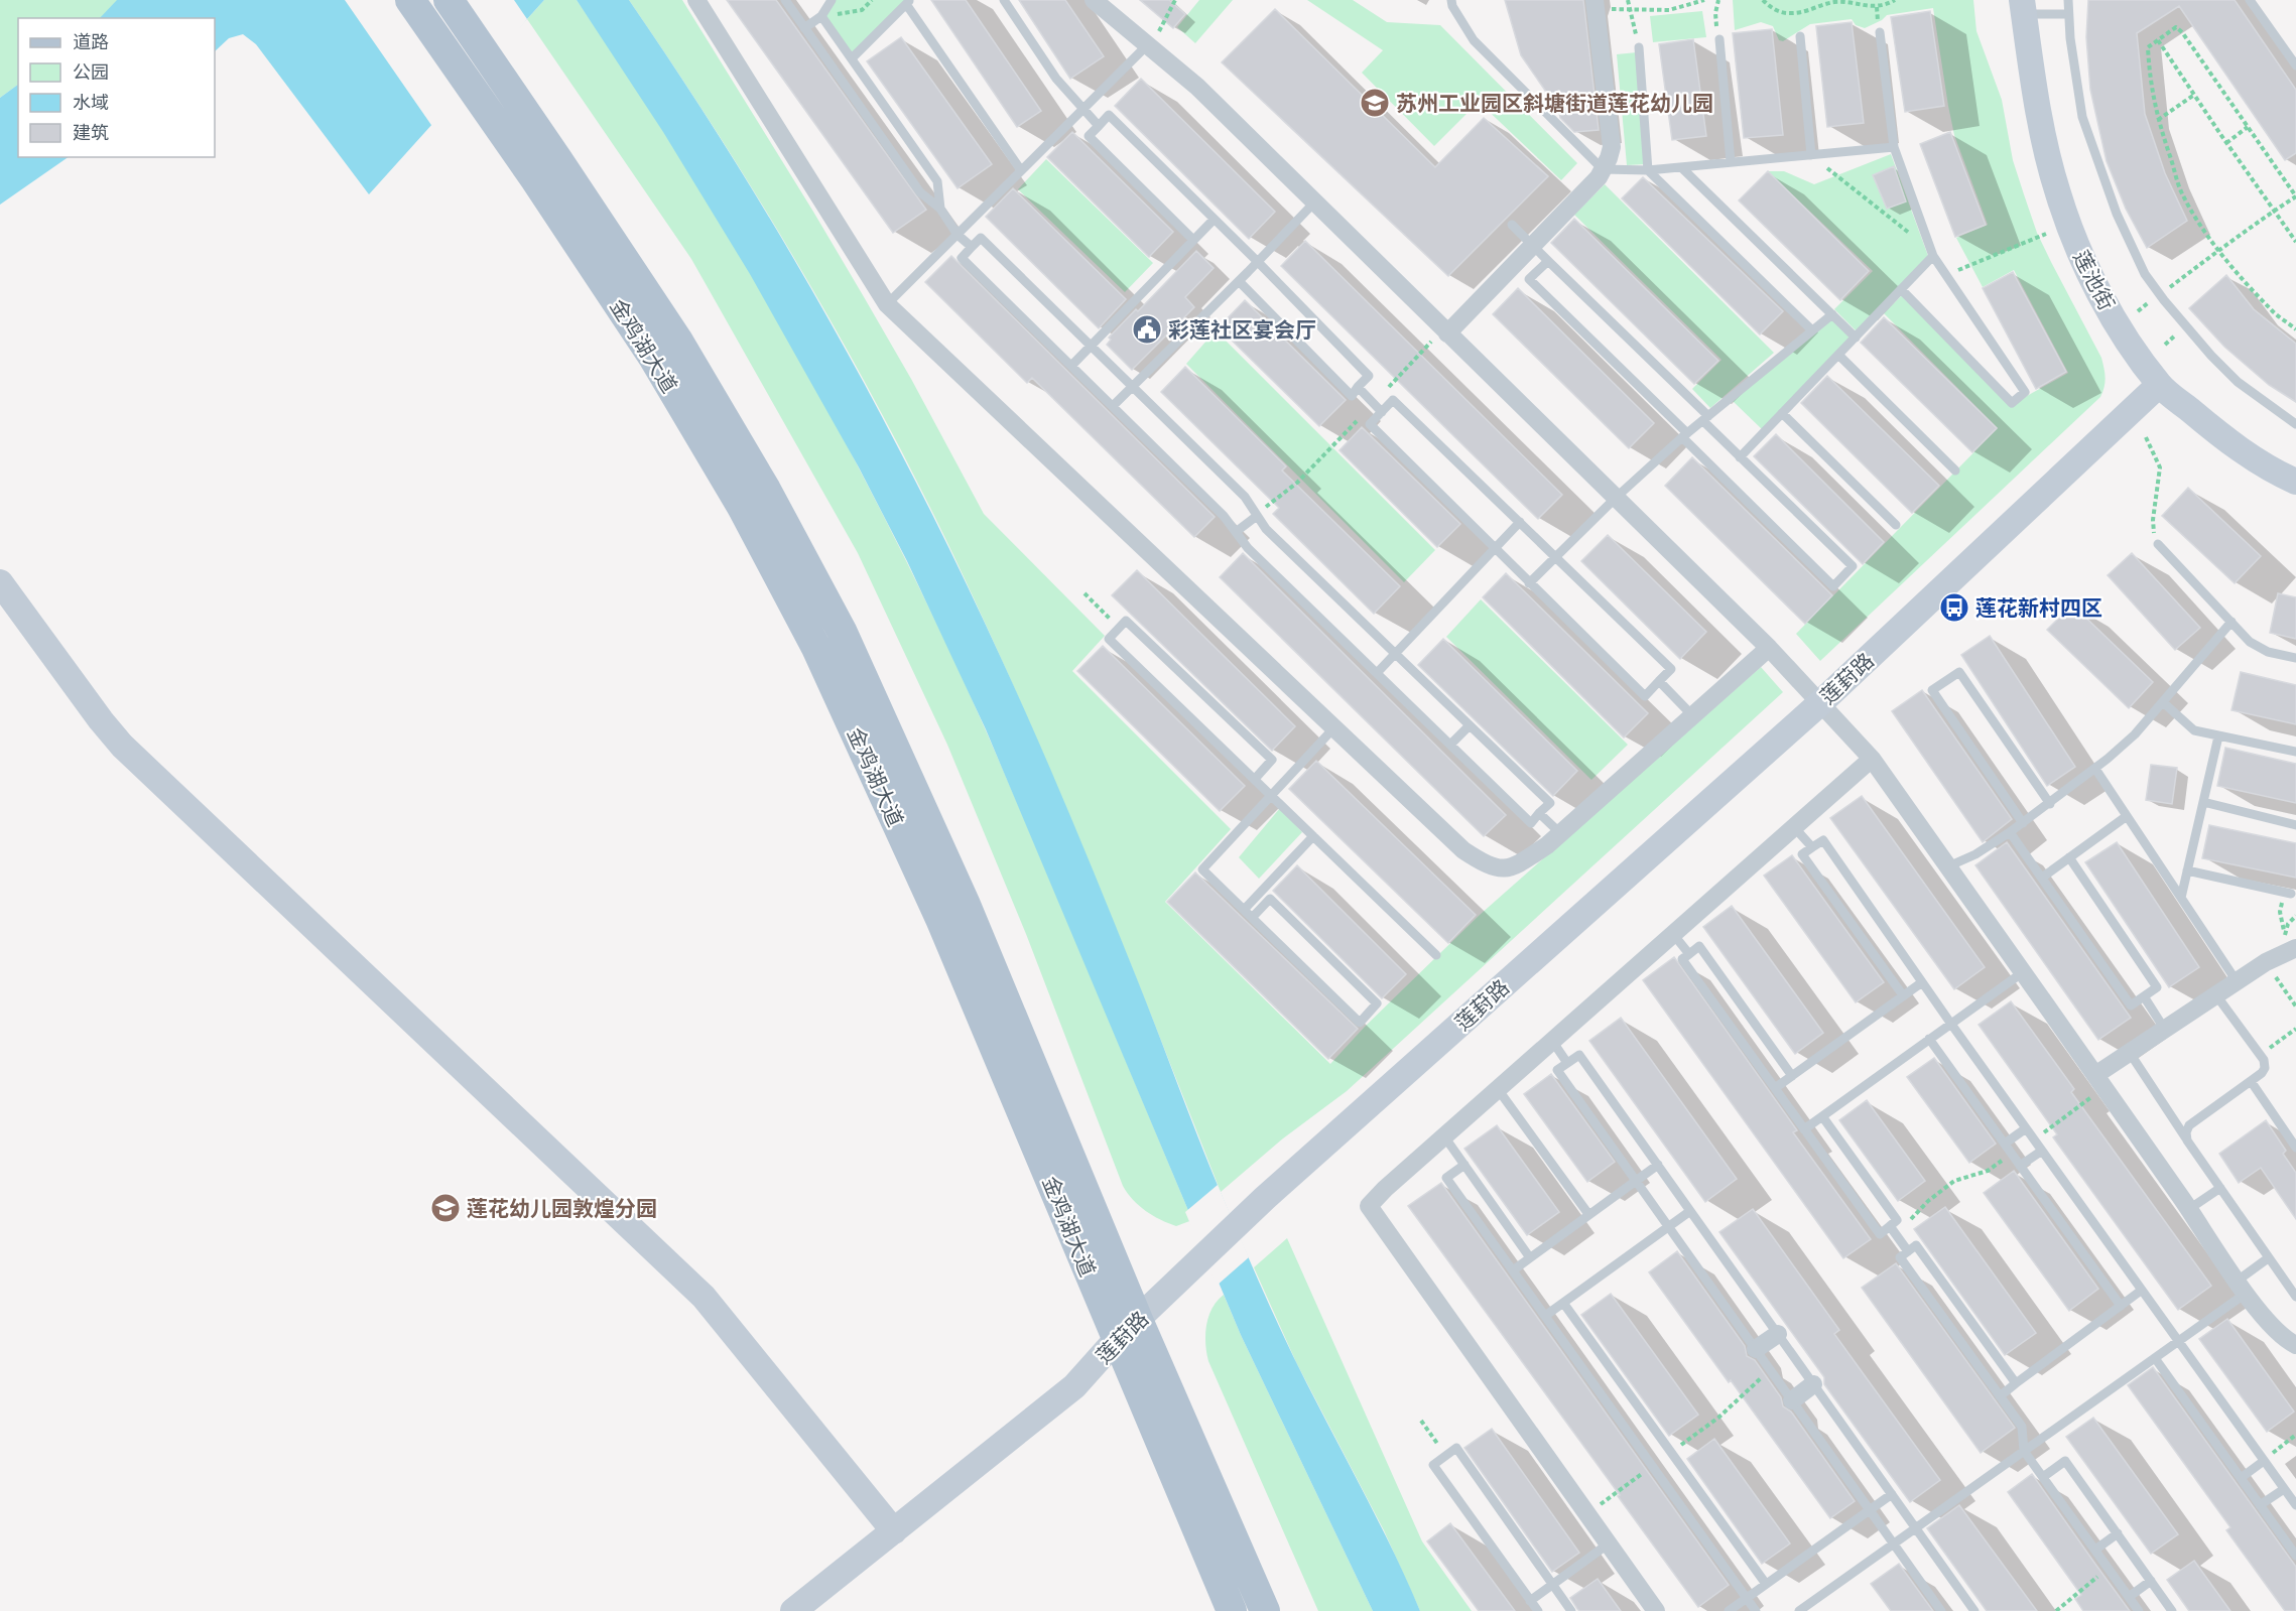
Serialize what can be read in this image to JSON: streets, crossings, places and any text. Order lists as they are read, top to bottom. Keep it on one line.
{"streets":{"main road":["莲池街","金鸡湖大道","莲葑路"]},"crossings":[["莲池街","莲葑路"],["金鸡湖大道","莲葑路"]],"places":{"school or university":["苏州工业园区斜塘街道莲花幼儿园","莲花幼儿园敦煌分园"],"public building":["彩莲社区宴会厅"],"bus stop":["莲花新村四区"]},"legend":["道路","公园","水域","建筑"]}
